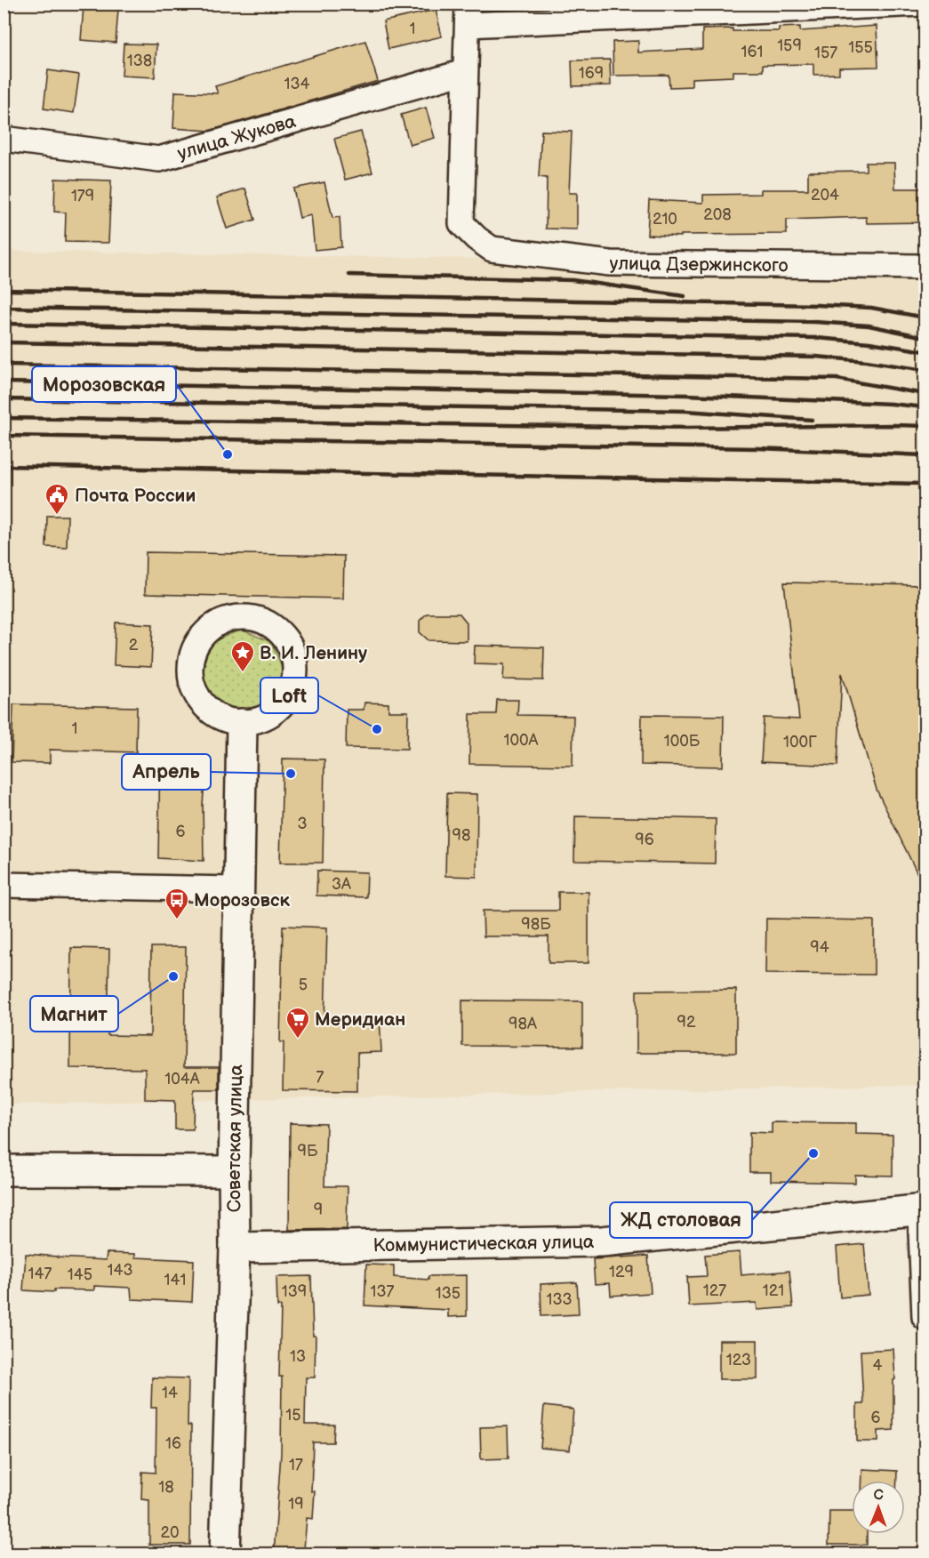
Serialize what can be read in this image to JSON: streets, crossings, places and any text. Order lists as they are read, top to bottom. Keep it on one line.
{"streets":{"street":["улица Жукова","улица Дзержинского","Советская улица","Коммунистическая улица"]},"crossings":[["улица Жукова","улица Дзержинского"],["Советская улица","Коммунистическая улица"]],"places":{"other":["Морозовская","Loft","Апрель","Магнит","ЖД столовая"],"public building":["Почта России"],"place":["В. И. Ленину"],"bus stop":["Морозовск"],"supermarket":["Меридиан"]},"house_numbers":["1","159","155","161","157","138","169","134","204","179","208","210","2","1","100А","100Б","100Г","3","6","98","96","3А","98Б","94","5","92","98А","7","104А","9Б","9","143","129","147","145","141","127","121","139","137","135","133","13","123","4","14","15","6","16","17","18","19","20"],"north":"top"}
